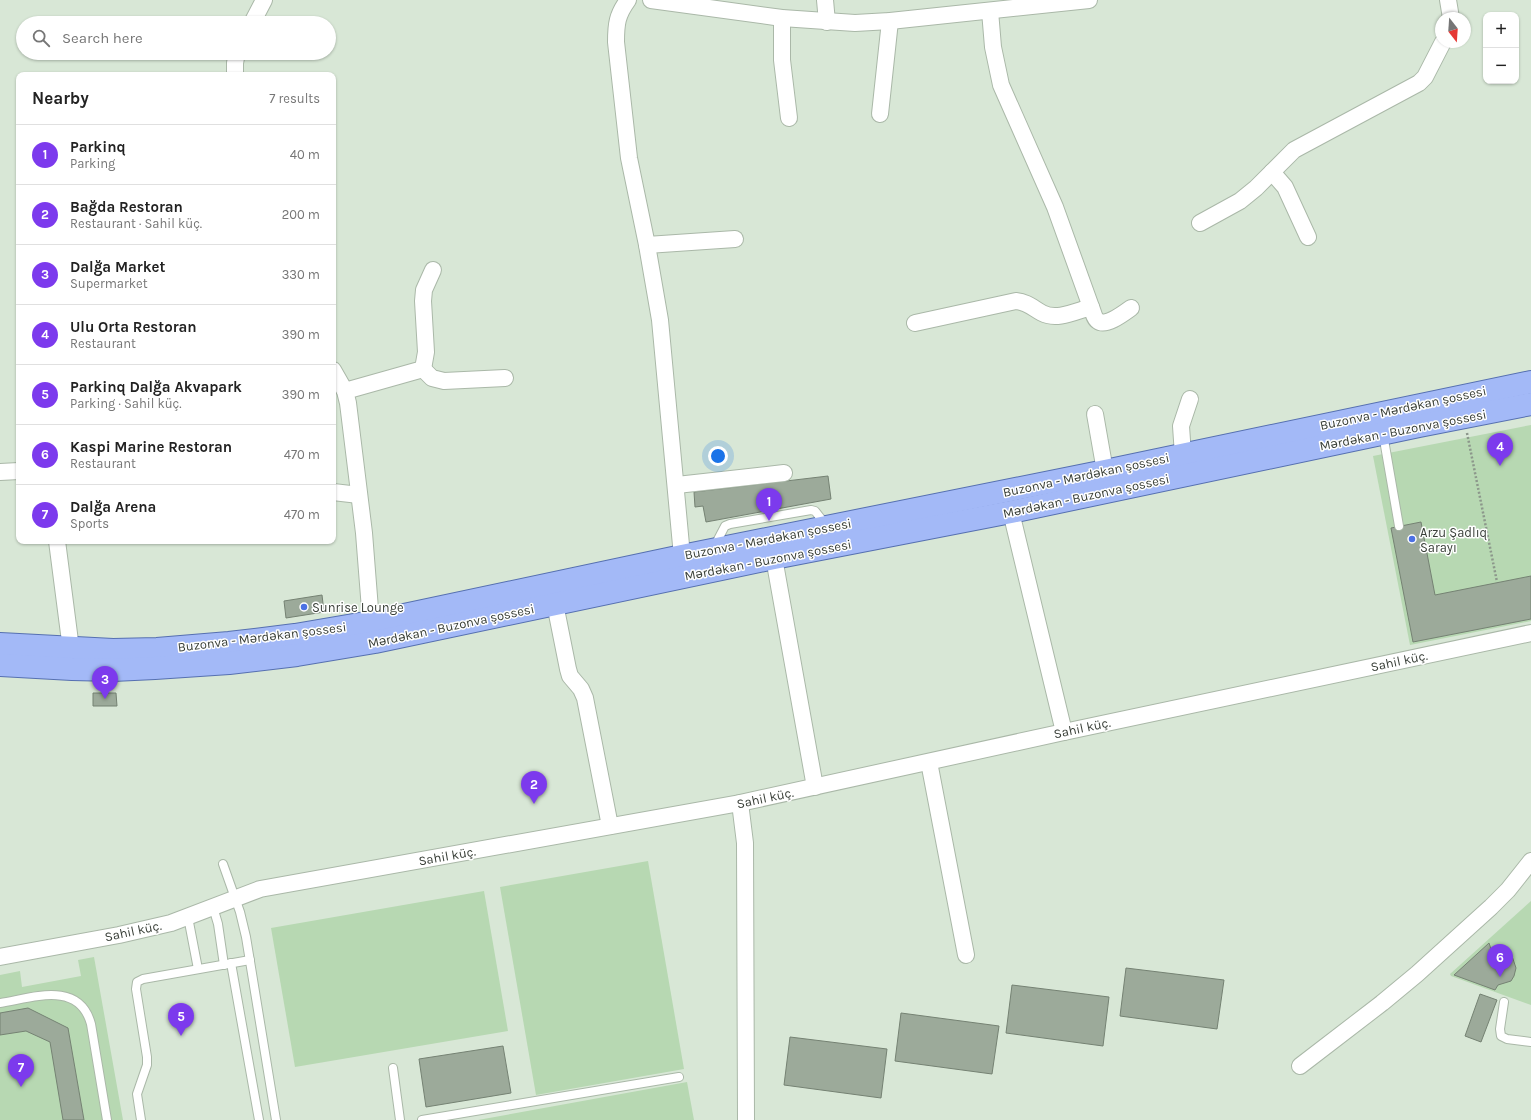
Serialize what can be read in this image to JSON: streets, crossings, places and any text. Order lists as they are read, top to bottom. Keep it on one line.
{"streets":{"main road":["Buzonva - Mərdəkan şossesi","Mərdəkan - Buzonva şossesi"],"street":["Sahil küç."]},"places":["Arzu Şadlıq Sarayı","Sunrise Lounge"],"north":"bottom","page":{"map_buttons":["+","−"],"search":"Search here","heading":["Nearby","7 results"],"list":[{"mark":"1","name":"Parkinq","note":"Parking","value":"40 m"},{"mark":"2","name":"Bağda Restoran","note":"Restaurant · Sahil küç.","value":"200 m"},{"mark":"3","name":"Dalğa Market","note":"Supermarket","value":"330 m"},{"mark":"4","name":"Ulu Orta Restoran","note":"Restaurant","value":"390 m"},{"mark":"5","name":"Parkinq Dalğa Akvapark","note":"Parking · Sahil küç.","value":"390 m"},{"mark":"6","name":"Kaspi Marine Restoran","note":"Restaurant","value":"470 m"},{"mark":"7","name":"Dalğa Arena","note":"Sports","value":"470 m"}],"pins":["4","1","3","2","6","5","7"]}}
